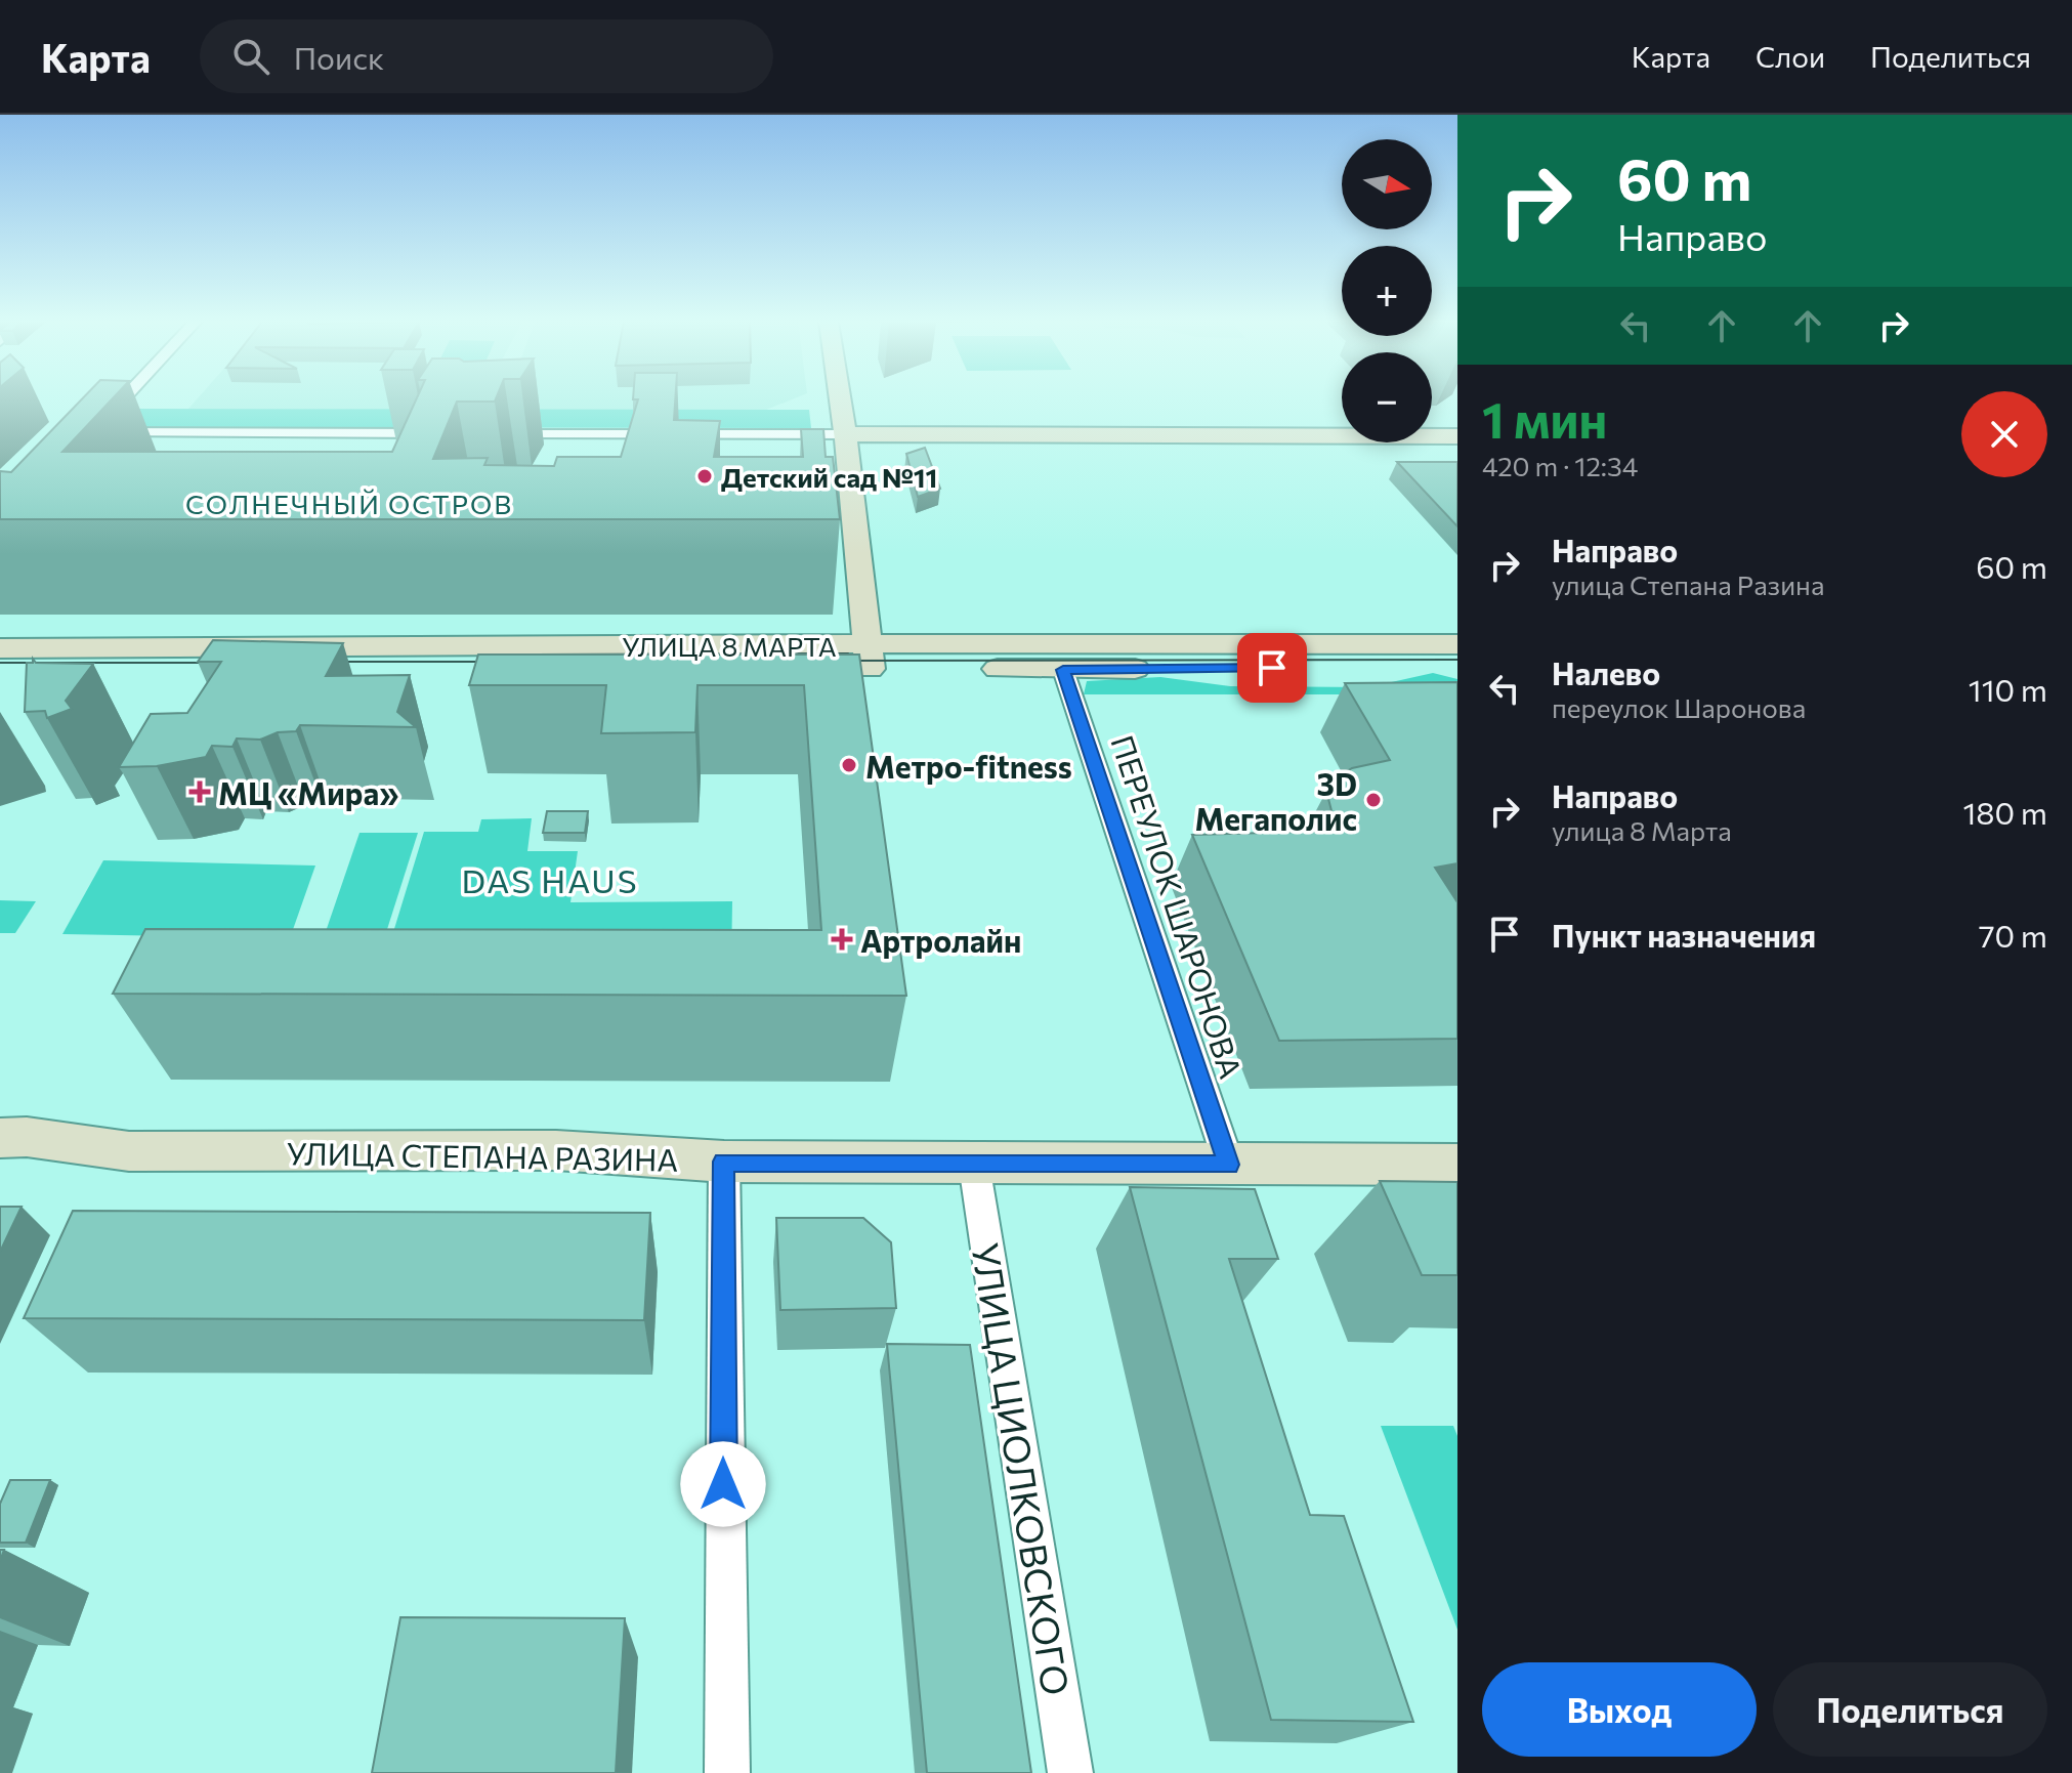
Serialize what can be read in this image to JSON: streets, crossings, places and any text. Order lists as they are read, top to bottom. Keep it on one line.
{"streets":{"main road":["УЛИЦА 8 МАРТА","УЛИЦА СТЕПАНА РАЗИНА"],"street":["ПЕРЕУЛОК ШАРОНОВА","УЛИЦА ЦИОЛКОВСКОГО"]},"crossings":[["УЛИЦА 8 МАРТА","ПЕРЕУЛОК ШАРОНОВА"],["ПЕРЕУЛОК ШАРОНОВА","УЛИЦА СТЕПАНА РАЗИНА"],["УЛИЦА СТЕПАНА РАЗИНА","УЛИЦА ЦИОЛКОВСКОГО"]],"districts":["СОЛНЕЧНЫЙ ОСТРОВ","DAS HAUS"],"places":{"other":["Детский сад №11","Метро-fitness","3D Мегаполис"],"health":["МЦ «Мира»","Артролайн"]},"north":"right","page":{"header":"Карта","search":"Поиск","nav":["Карта","Слои","Поделиться"],"turn":["60 m","Направо"],"map_buttons":["+","−"],"heading":["1 мин","420 m · 12:34"],"list":[{"name":"Направо","note":"улица Степана Разина","value":"60 m"},{"name":"Налево","note":"переулок Шаронова","value":"110 m"},{"name":"Направо","note":"улица 8 Марта","value":"180 m"},{"name":"Пункт назначения","value":"70 m"}],"buttons":["Выход","Поделиться"]}}
